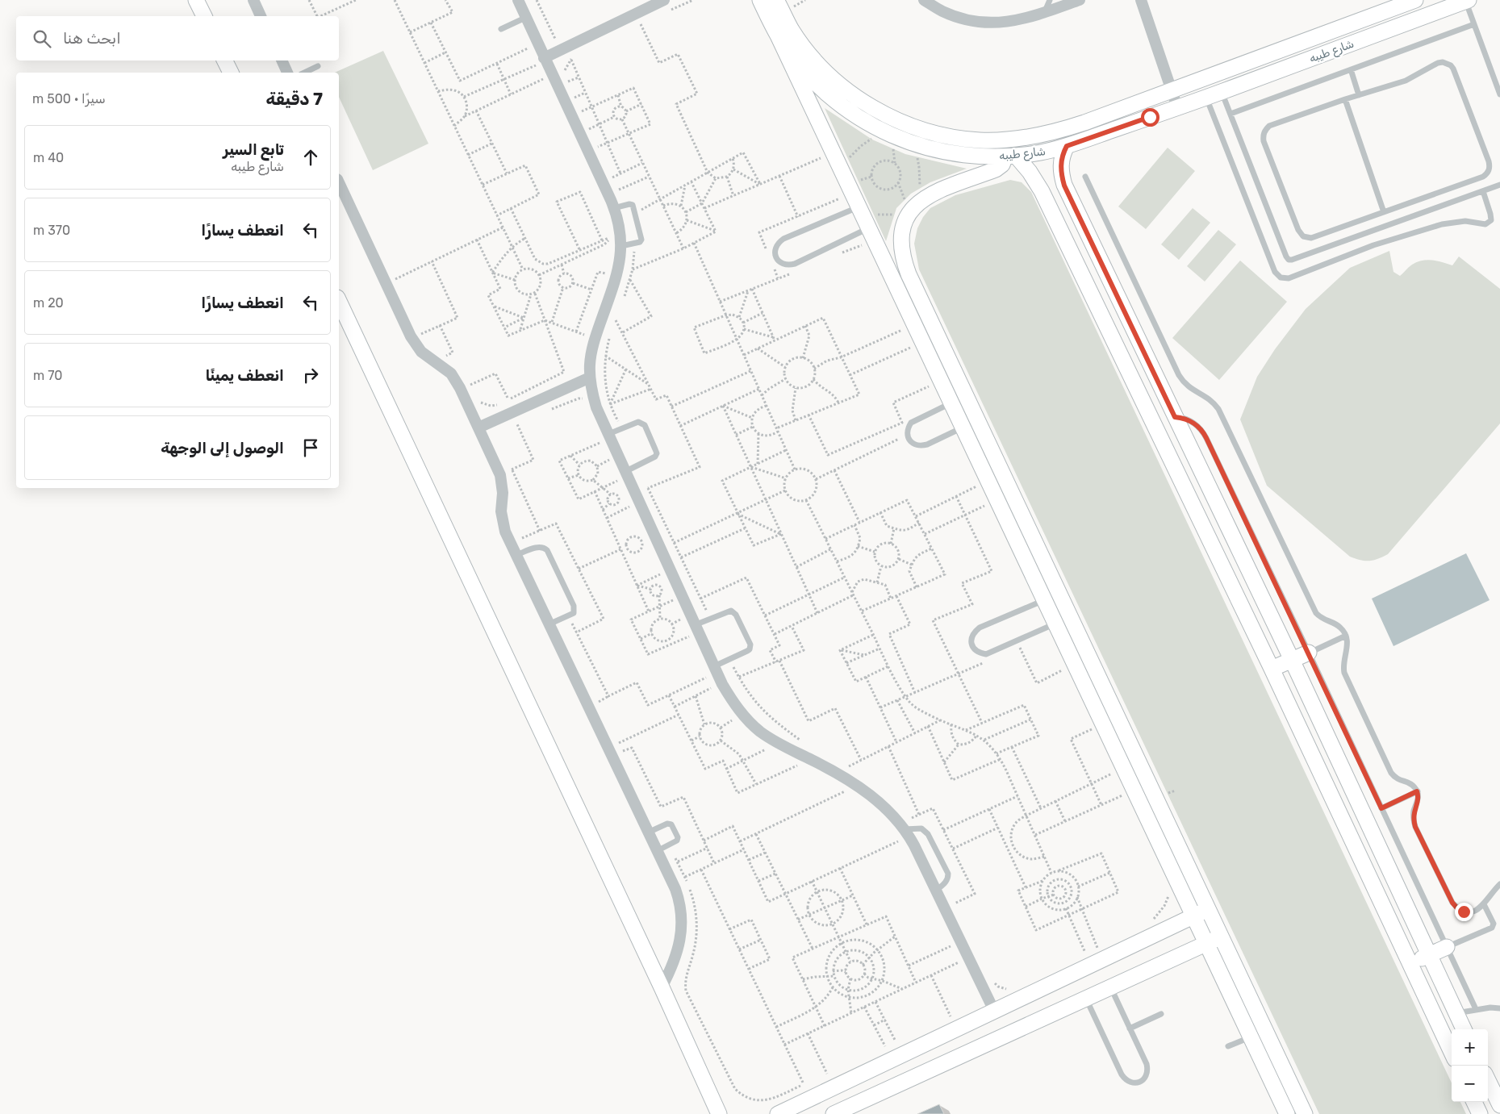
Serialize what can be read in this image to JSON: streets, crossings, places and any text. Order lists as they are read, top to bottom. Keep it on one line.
{"streets":{"street":["شارع طيبه"]},"page":{"search":"ابحث هنا","heading":["7 دقيقة","سيرًا · 500 m"],"list":[["تابع السير","شارع طيبه","40 m"],["انعطف يسارًا","370 m"],["انعطف يسارًا","20 m"],["انعطف يمينًا","70 m"],"الوصول إلى الوجهة"],"map_buttons":["+","−"]}}
